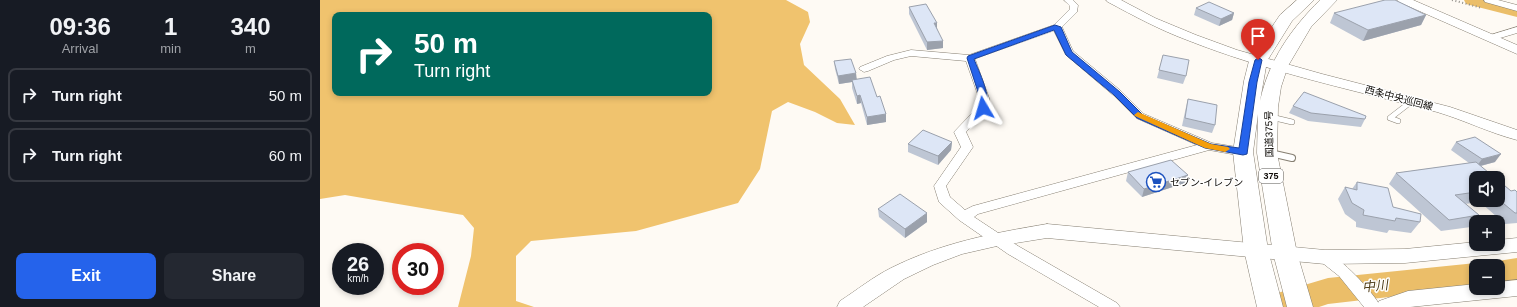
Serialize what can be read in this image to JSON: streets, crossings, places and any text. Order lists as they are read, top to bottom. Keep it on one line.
{"streets":{"highway":["国道375号","375"],"street":["西条中央巡回線"]},"crossings":[["西条中央巡回線","国道375号"]],"water":["中川"],"places":{"supermarket":["セブン-イレブン"]},"page":{"eta":["09:36","Arrival","1","min","340","m"],"turn":["50 m","Turn right"],"list":[{"name":"Turn right","value":"50 m"},{"name":"Turn right","value":"60 m"}],"map_buttons":["+","−"],"speed":"26 km/h","limit":"30","buttons":["Exit","Share"]}}
